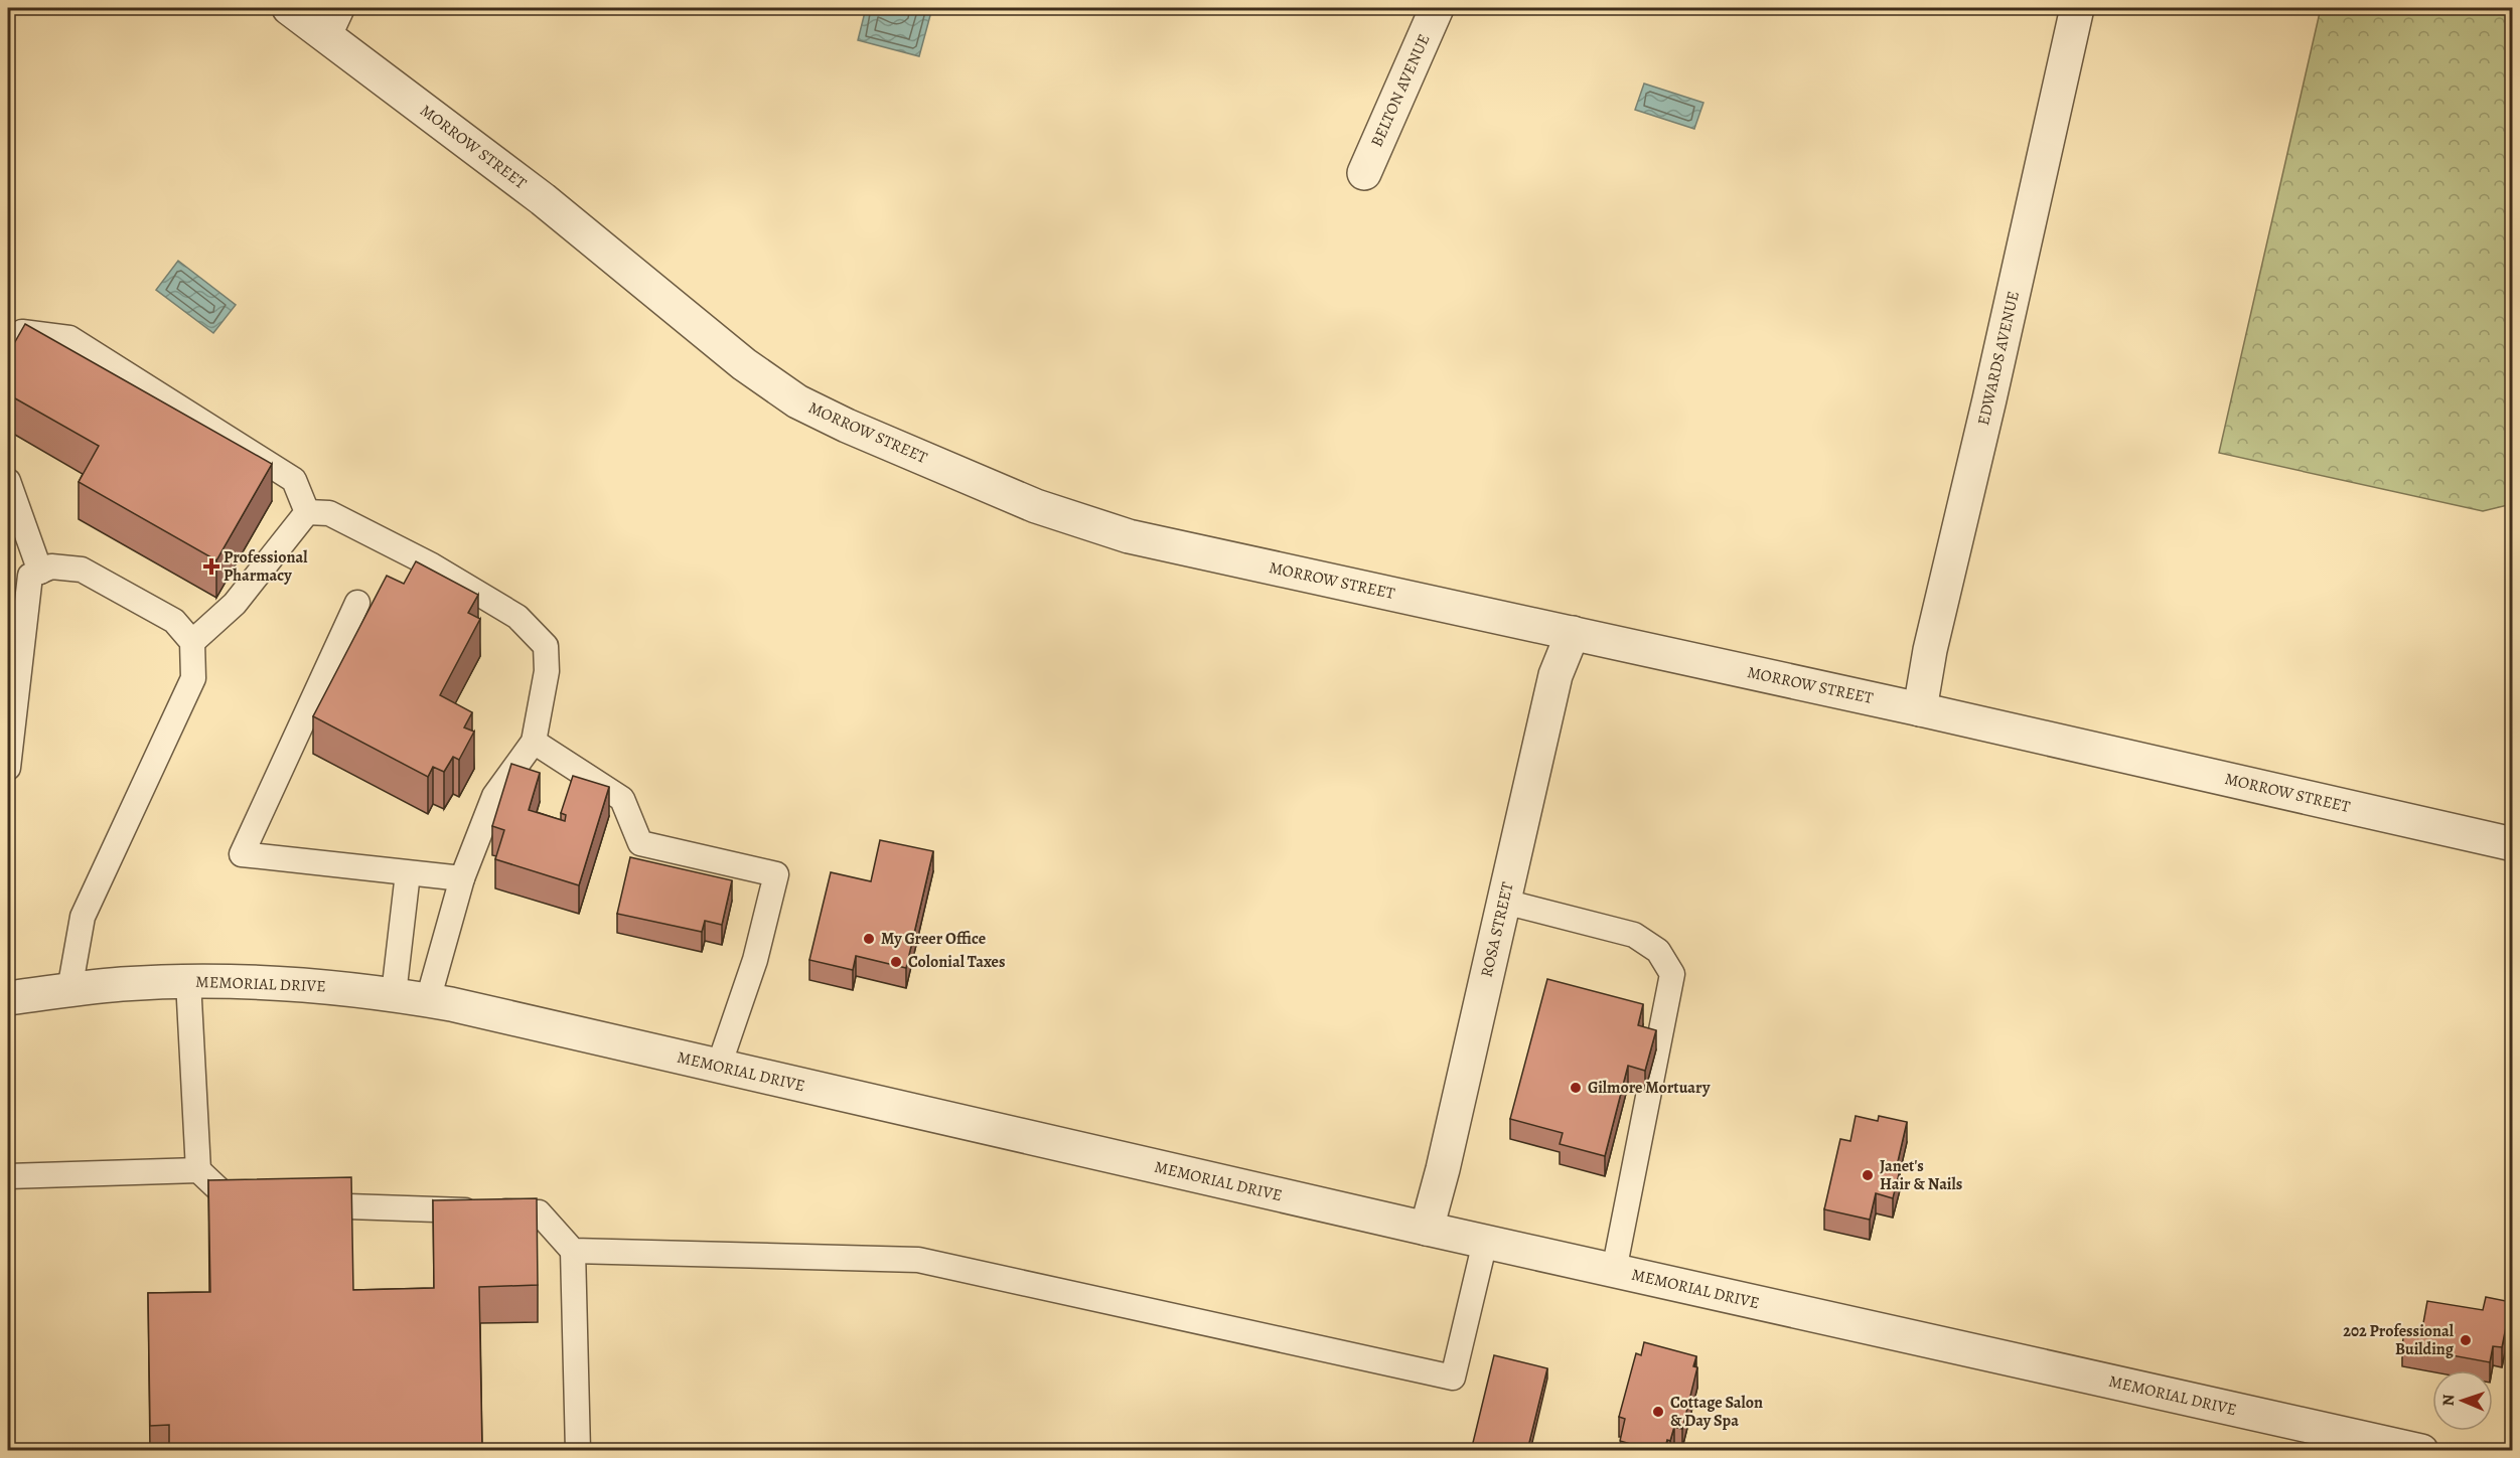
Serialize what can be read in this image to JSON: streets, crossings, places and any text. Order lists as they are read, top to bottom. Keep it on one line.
{"streets":{"street":["BELTON AVENUE","MORROW STREET","EDWARDS AVENUE","ROSA STREET","MEMORIAL DRIVE"]},"crossings":[["MORROW STREET","EDWARDS AVENUE"],["MORROW STREET","ROSA STREET"],["ROSA STREET","MEMORIAL DRIVE"]],"places":{"health":["Professional Pharmacy"],"other":["My Greer Office","Colonial Taxes","Gilmore Mortuary","Janet's Hair & Nails","202 Professional Building","Cottage Salon & Day Spa"]},"north":"left"}
